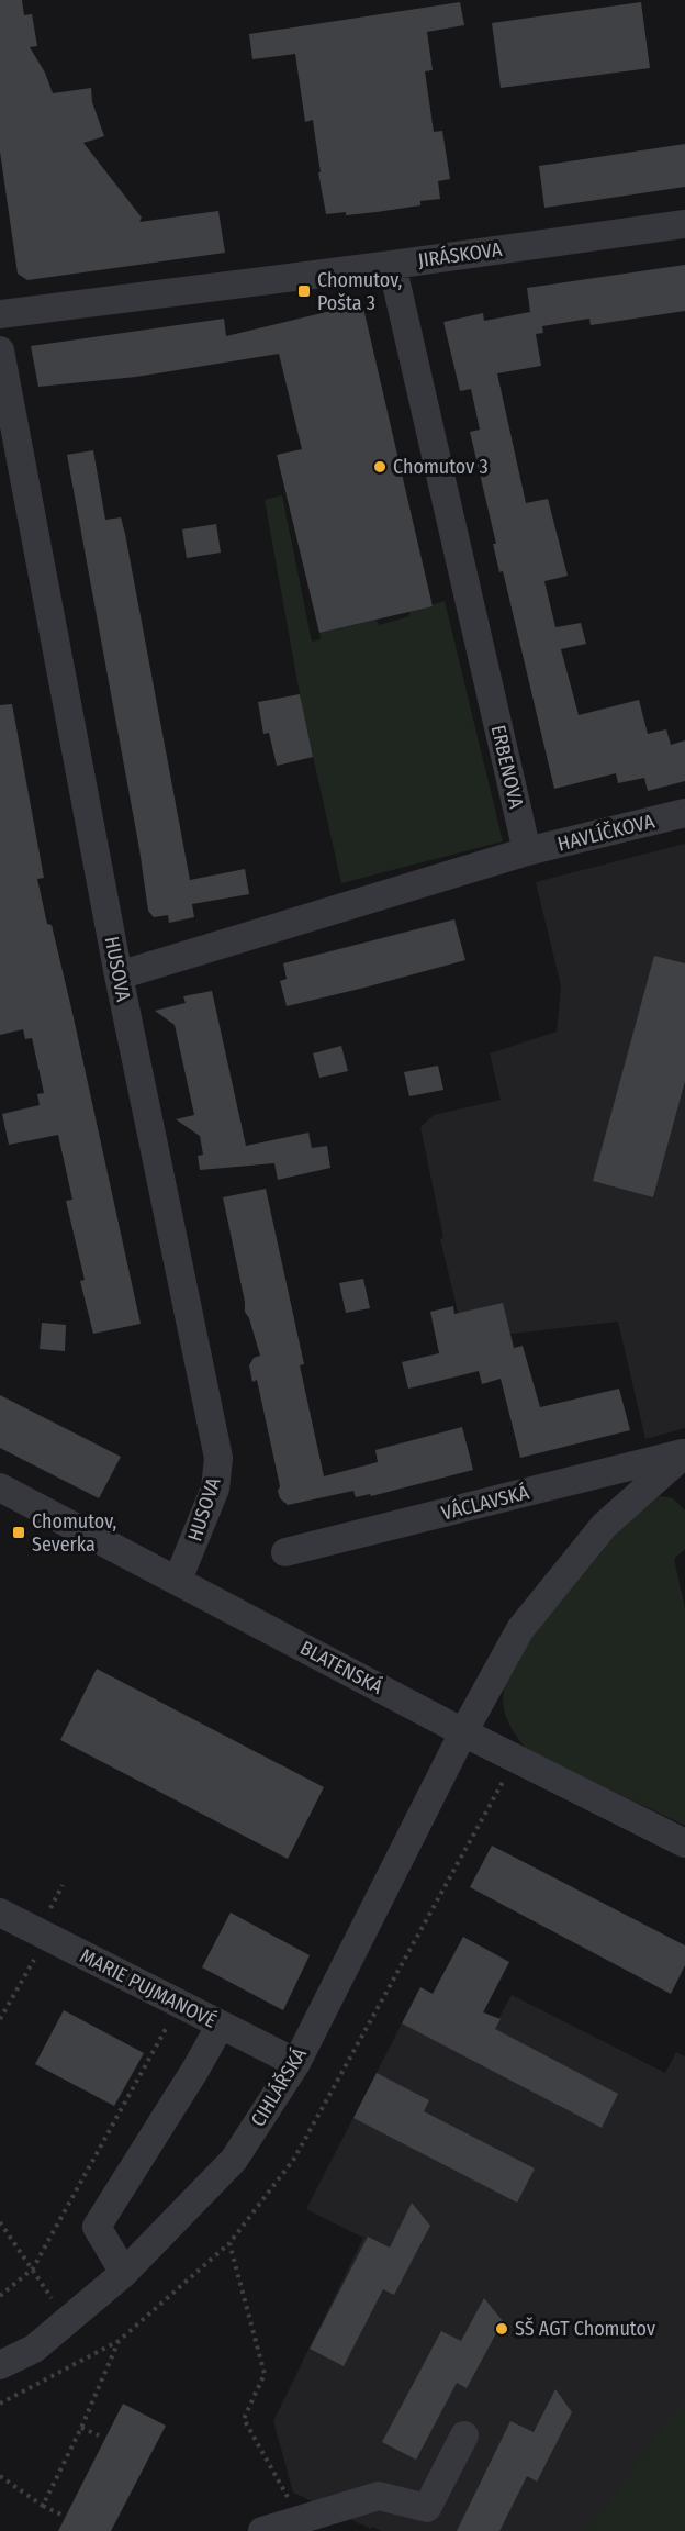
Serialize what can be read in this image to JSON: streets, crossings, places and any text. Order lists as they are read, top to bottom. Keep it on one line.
{"streets":{"street":["JIRÁSKOVA","ERBENOVA","HAVLÍČKOVA","HUSOVA","VÁCLAVSKÁ","BLATENSKÁ","MARIE PUJMANOVÉ","CIHLÁŘSKÁ"]},"crossings":[["JIRÁSKOVA","ERBENOVA"],["ERBENOVA","HAVLÍČKOVA"],["HUSOVA","BLATENSKÁ"],["VÁCLAVSKÁ","BLATENSKÁ"],["VÁCLAVSKÁ","CIHLÁŘSKÁ"],["BLATENSKÁ","CIHLÁŘSKÁ"],["MARIE PUJMANOVÉ","CIHLÁŘSKÁ"]],"places":{"transit":["Chomutov, Pošta 3","Chomutov, Severka"],"other":["Chomutov 3","SŠ AGT Chomutov"]}}
